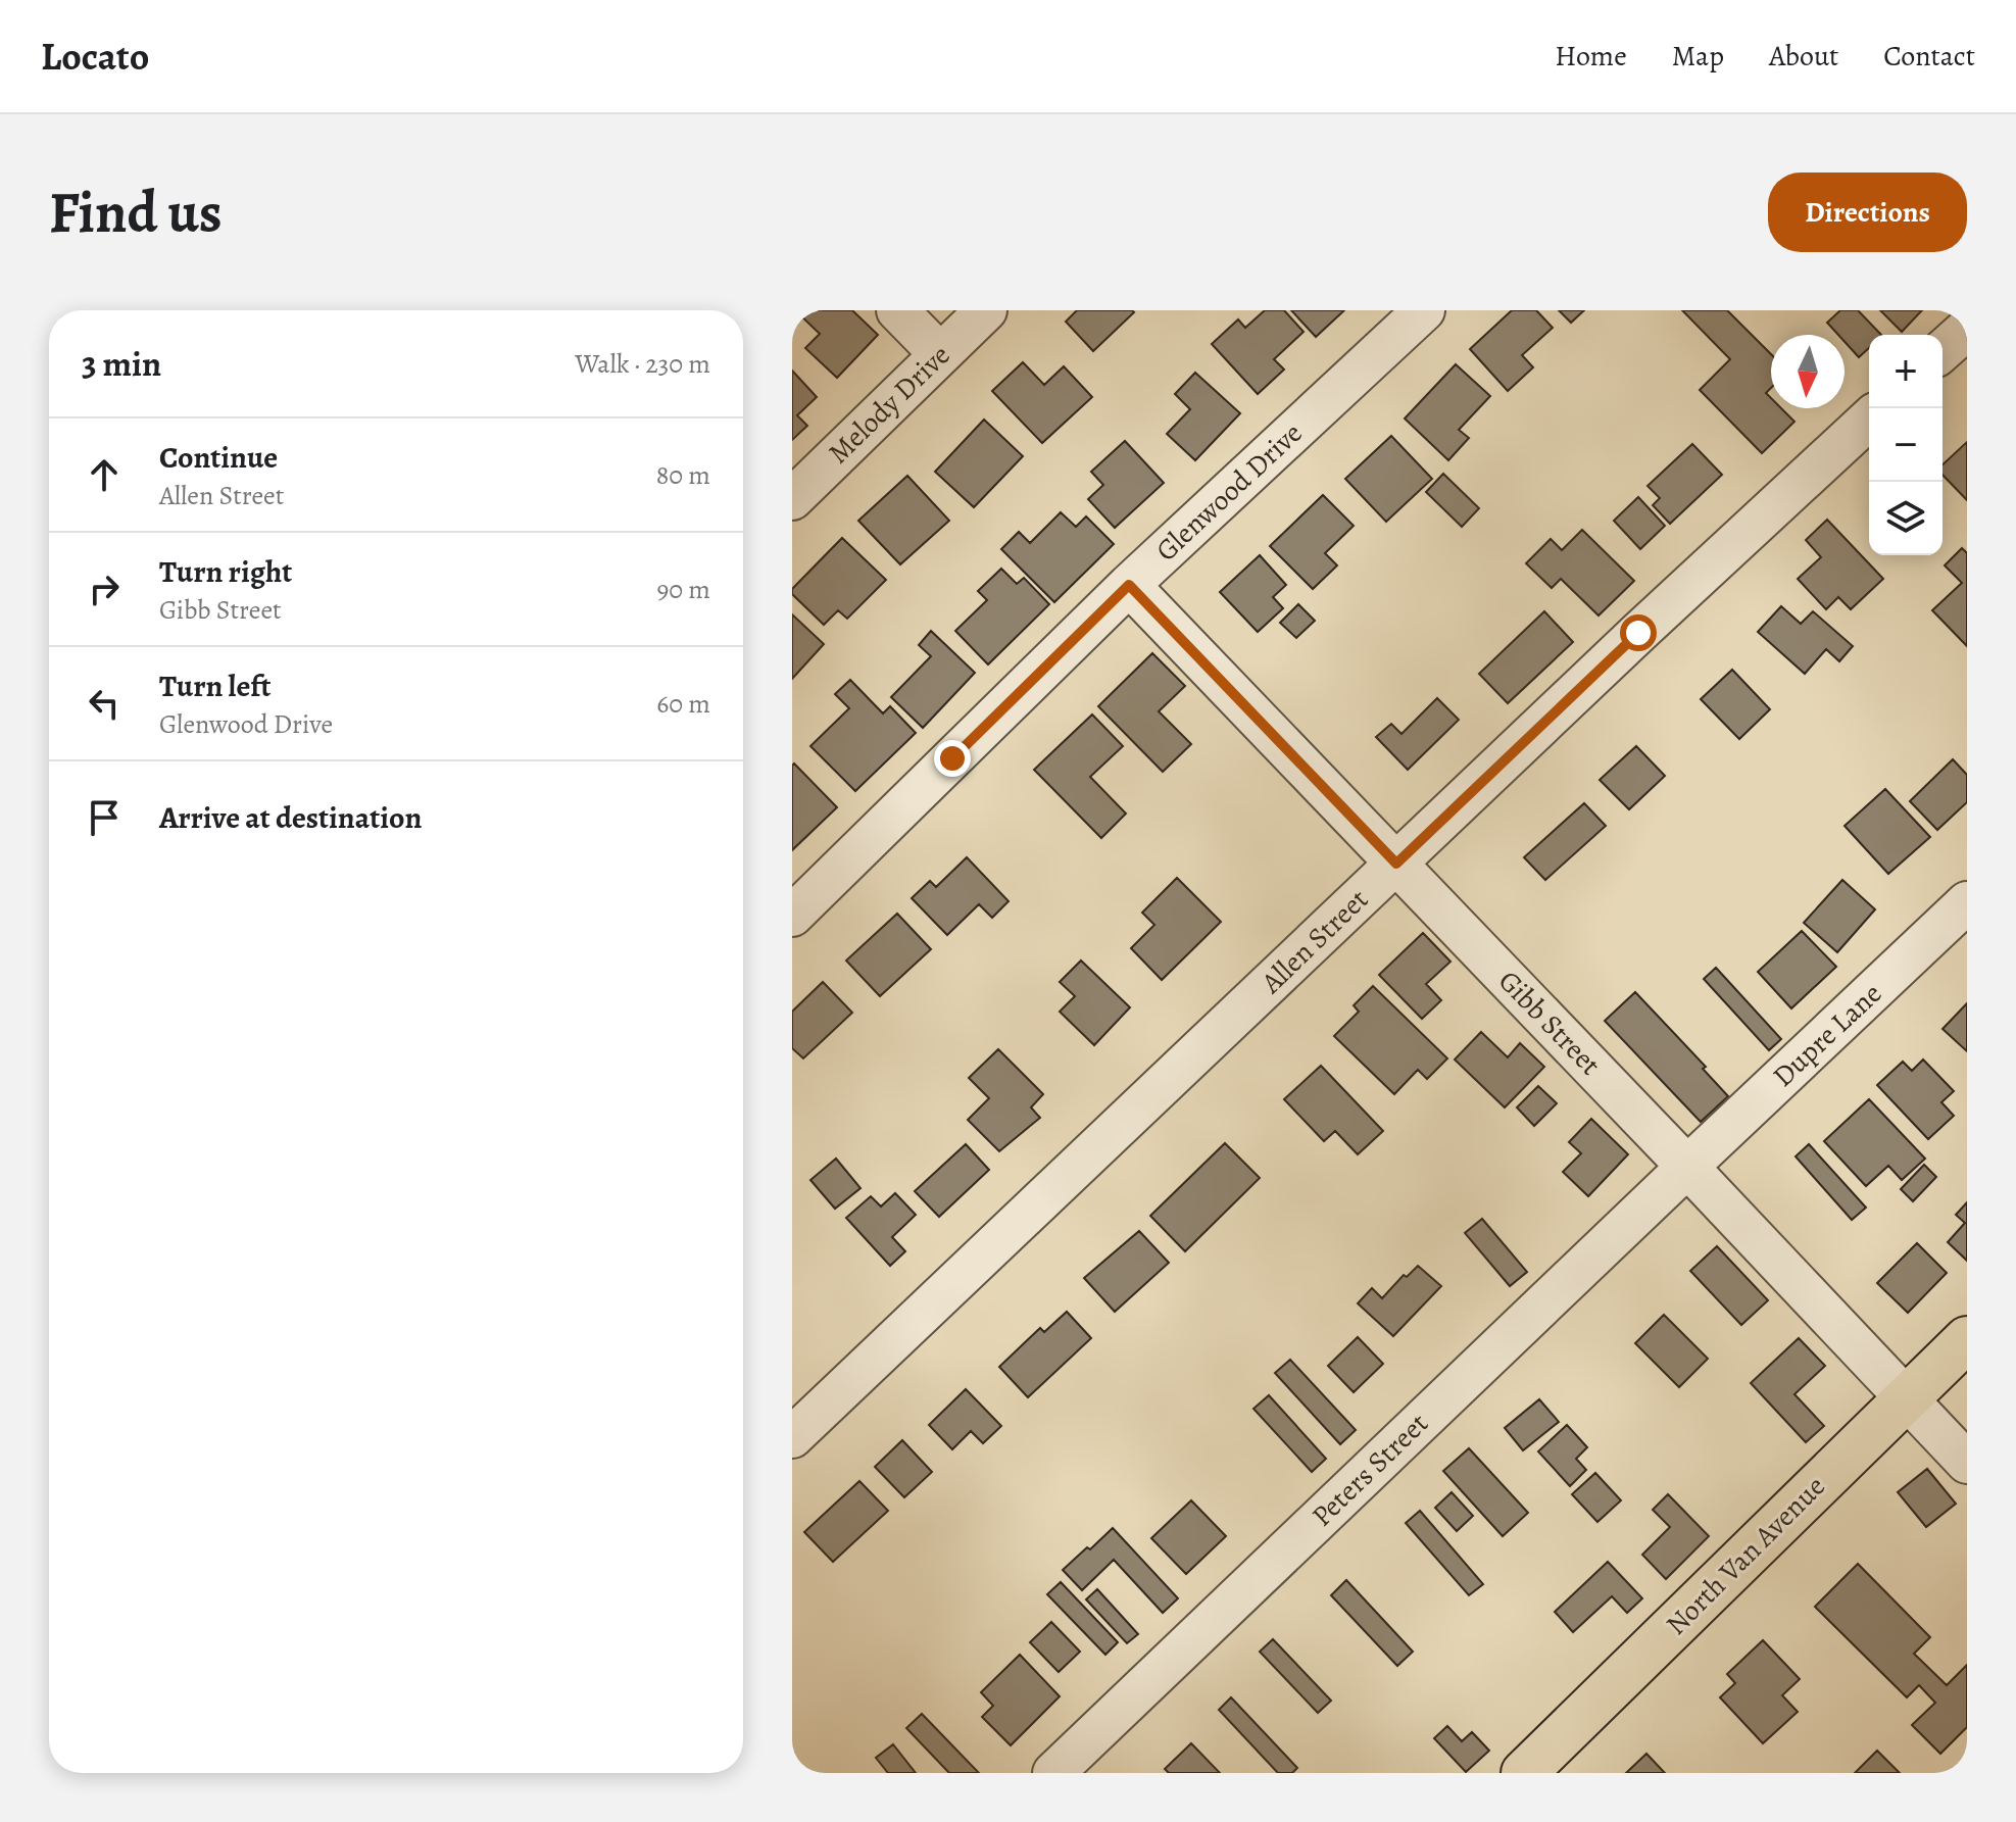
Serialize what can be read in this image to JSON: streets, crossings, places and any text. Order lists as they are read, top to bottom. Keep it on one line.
{"streets":{"main road":["North Van Avenue"],"street":["Melody Drive","Glenwood Drive","Allen Street","Gibb Street","Dupre Lane","Peters Street"]},"crossings":[["Glenwood Drive","Gibb Street"],["Allen Street","Gibb Street"],["Gibb Street","Dupre Lane"],["Gibb Street","Peters Street"],["Gibb Street","North Van Avenue"],["Dupre Lane","Peters Street"]],"north":"bottom","page":{"header":"Locato","nav":["Home","Map","About","Contact"],"buttons":"Directions","title":"Find us","heading":["3 min","Walk · 230 m"],"map_buttons":["+","−"],"list":[["Continue","Allen Street","80 m"],["Turn right","Gibb Street","90 m"],["Turn left","Glenwood Drive","60 m"],"Arrive at destination"]}}
